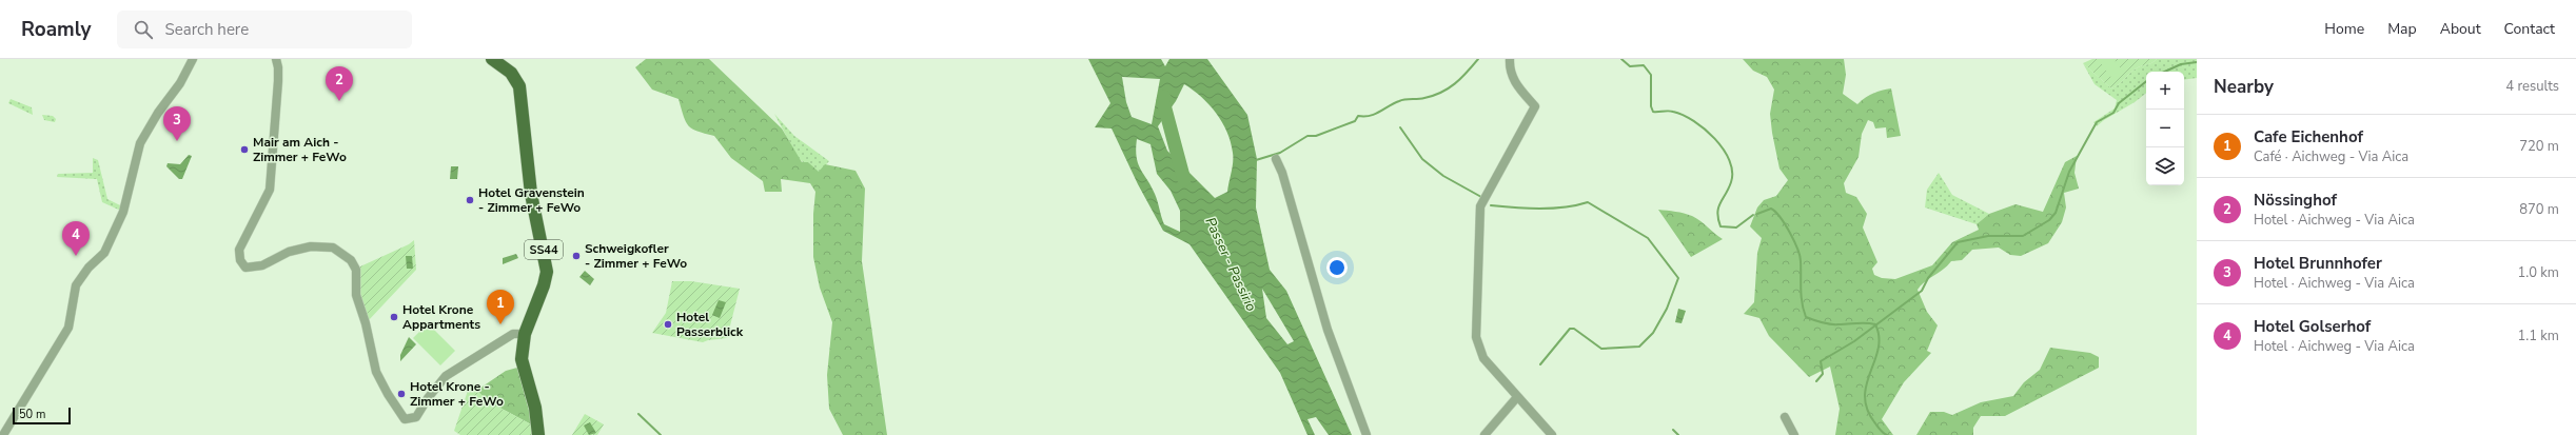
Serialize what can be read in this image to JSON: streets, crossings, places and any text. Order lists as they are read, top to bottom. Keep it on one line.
{"streets":{"main road":["SS44"]},"water":["Passer - Passirio"],"places":["Mair am Aich - Zimmer + FeWo","Hotel Gravenstein - Zimmer + FeWo","Schweigkofler - Zimmer + FeWo","Hotel Krone Appartments","Hotel Passerblick","Hotel Krone - Zimmer + FeWo"],"scale_bar":"50 m","page":{"header":"Roamly","search":"Search here","nav":["Home","Map","About","Contact"],"heading":["Nearby","4 results"],"pins":["2","3","4","1"],"map_buttons":["+","−"],"list":[{"mark":"1","name":"Cafe Eichenhof","note":"Café · Aichweg - Via Aica","value":"720 m"},{"mark":"2","name":"Nössinghof","note":"Hotel · Aichweg - Via Aica","value":"870 m"},{"mark":"3","name":"Hotel Brunnhofer","note":"Hotel · Aichweg - Via Aica","value":"1.0 km"},{"mark":"4","name":"Hotel Golserhof","note":"Hotel · Aichweg - Via Aica","value":"1.1 km"}],"scale":"50 m"}}
